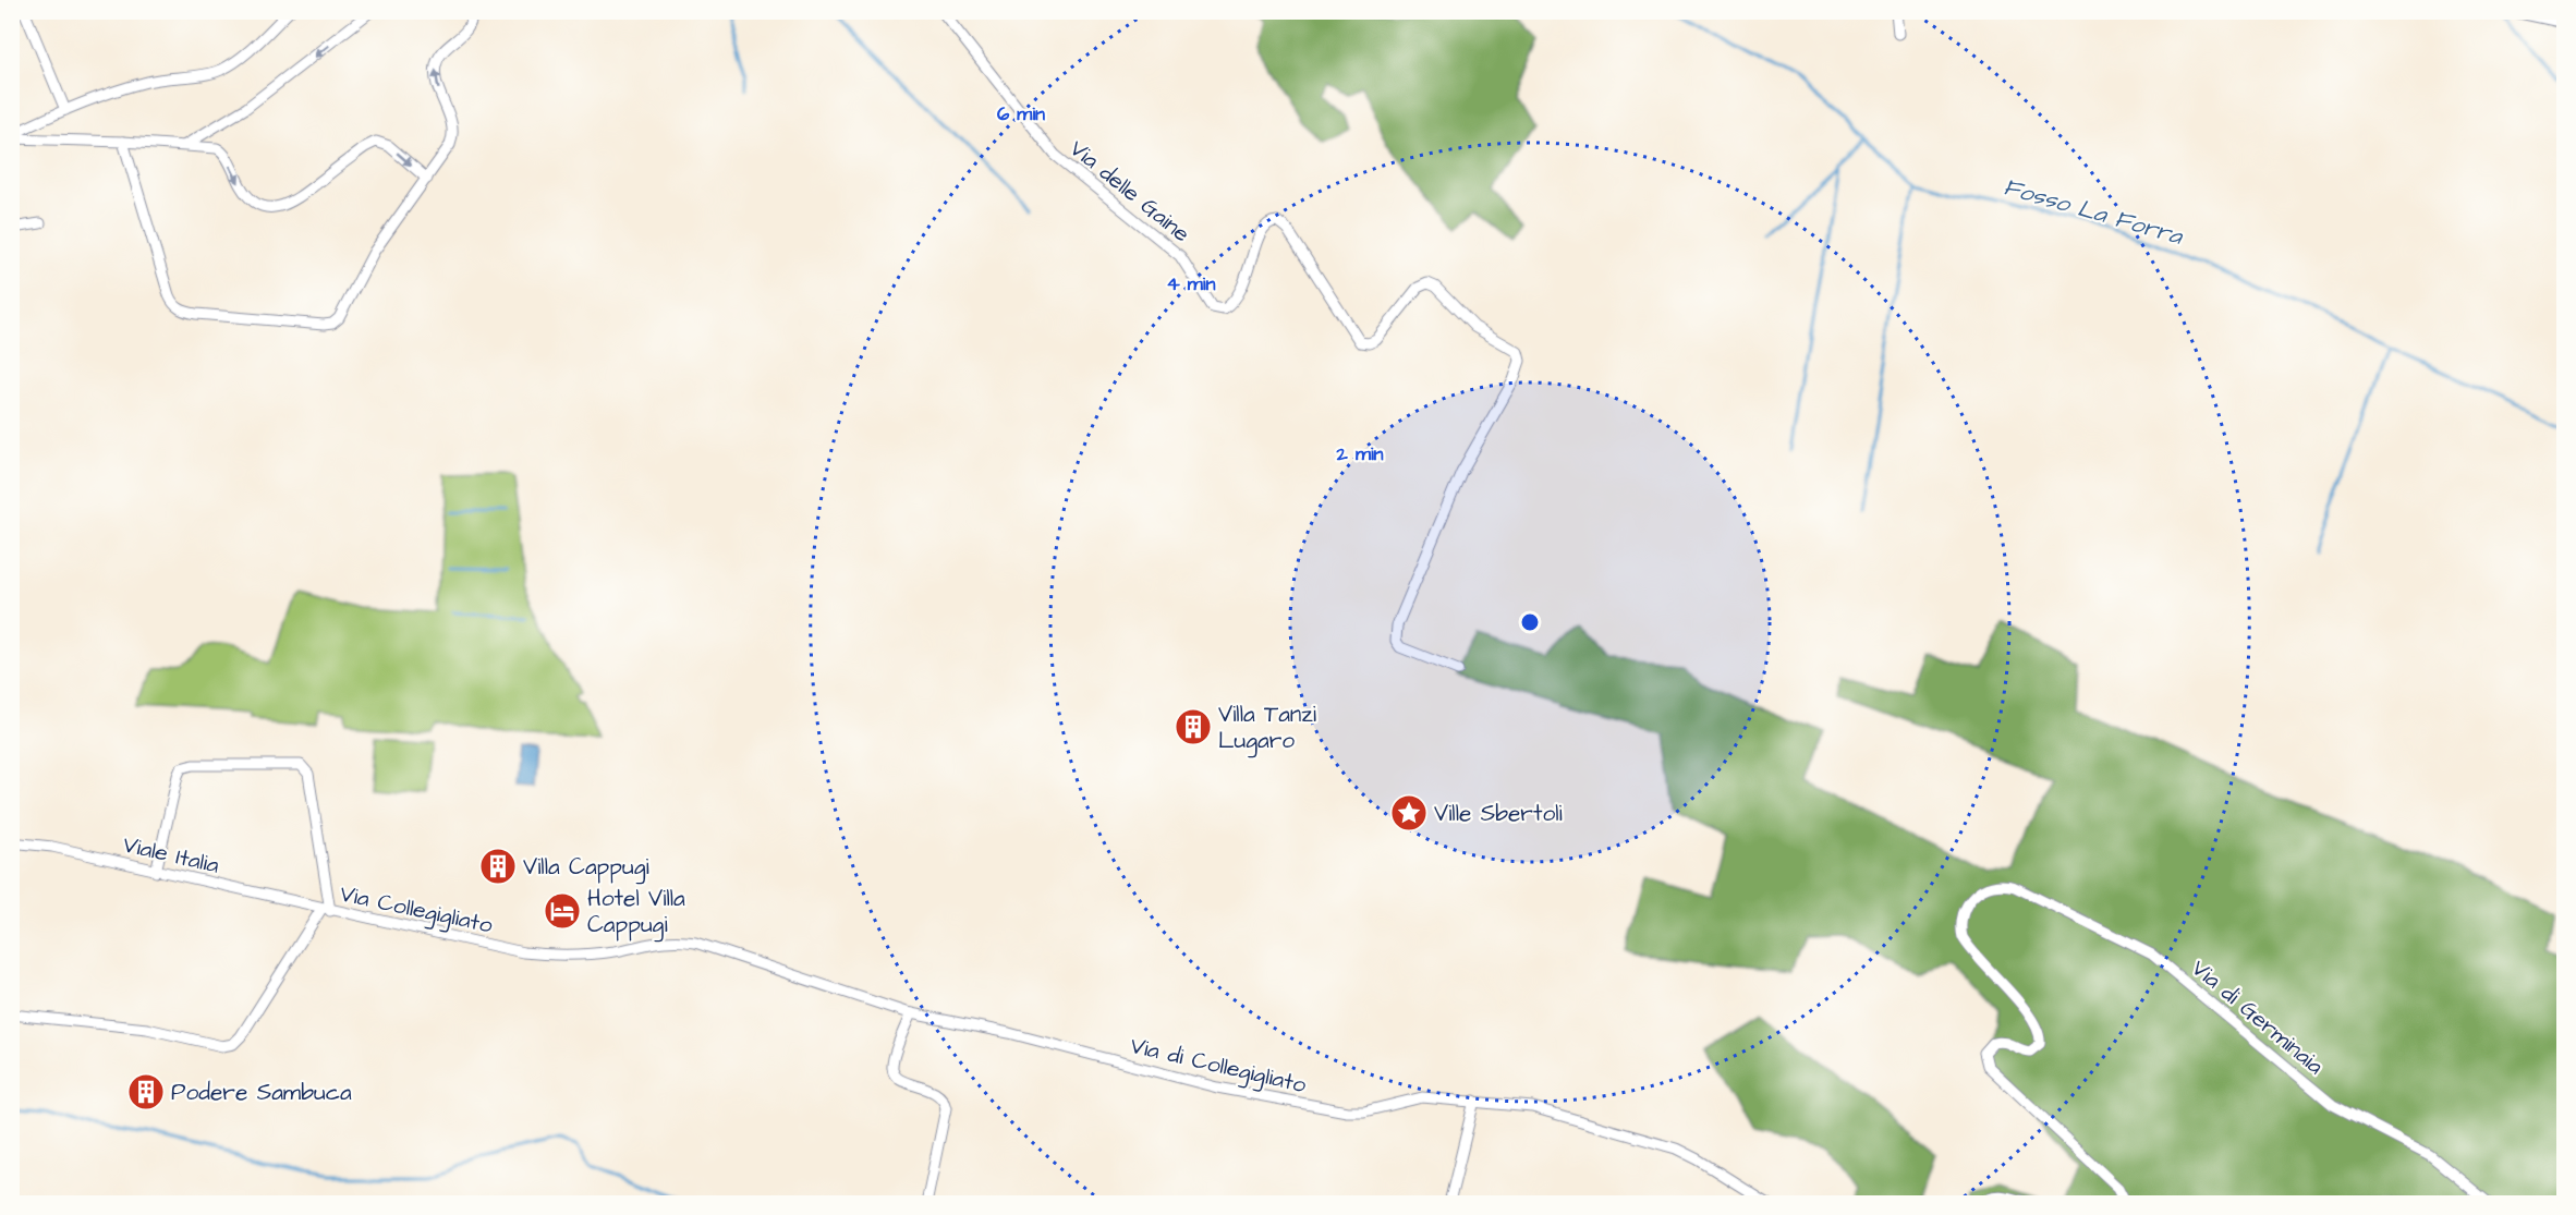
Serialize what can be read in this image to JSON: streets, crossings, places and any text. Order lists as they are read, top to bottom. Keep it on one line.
{"streets":{"street":["Via delle Gaine","Viale Italia","Via Collegigliato","Via di Germinaia","Via di Collegigliato"]},"crossings":[["Viale Italia","Via Collegigliato"],["Via Collegigliato","Via di Collegigliato"]],"water":["Fosso La Forra"],"places":{"building":["Villa Tanzi Lugaro","Villa Cappugi","Podere Sambuca"],"place":["Ville Sbertoli"],"hotel":["Hotel Villa Cappugi"]},"rings":["6 min","4 min","2 min"]}
